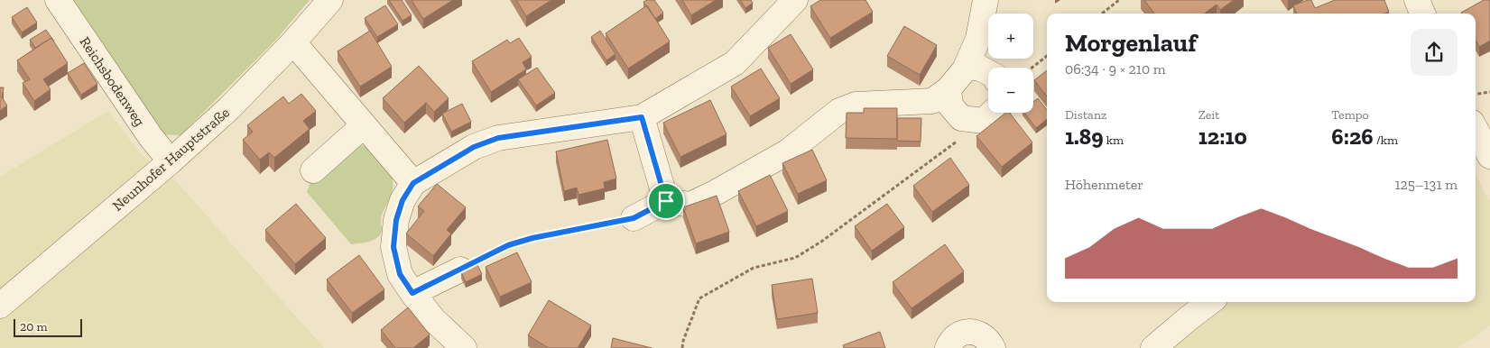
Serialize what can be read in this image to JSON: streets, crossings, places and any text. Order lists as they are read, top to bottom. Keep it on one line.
{"streets":{"street":["Reichsbodenweg","Neunhofer Hauptstraße"]},"crossings":[["Reichsbodenweg","Neunhofer Hauptstraße"]],"scale_bar":"20 m","page":{"map_buttons":["+","−"],"heading":["Morgenlauf","06:34 · 9 × 210 m"],"stats":[["Distanz","1.89 km"],["Zeit","12:10"],["Tempo","6:26 /km"]],"chart":["Höhenmeter","125–131 m"],"scale":"20 m"}}
